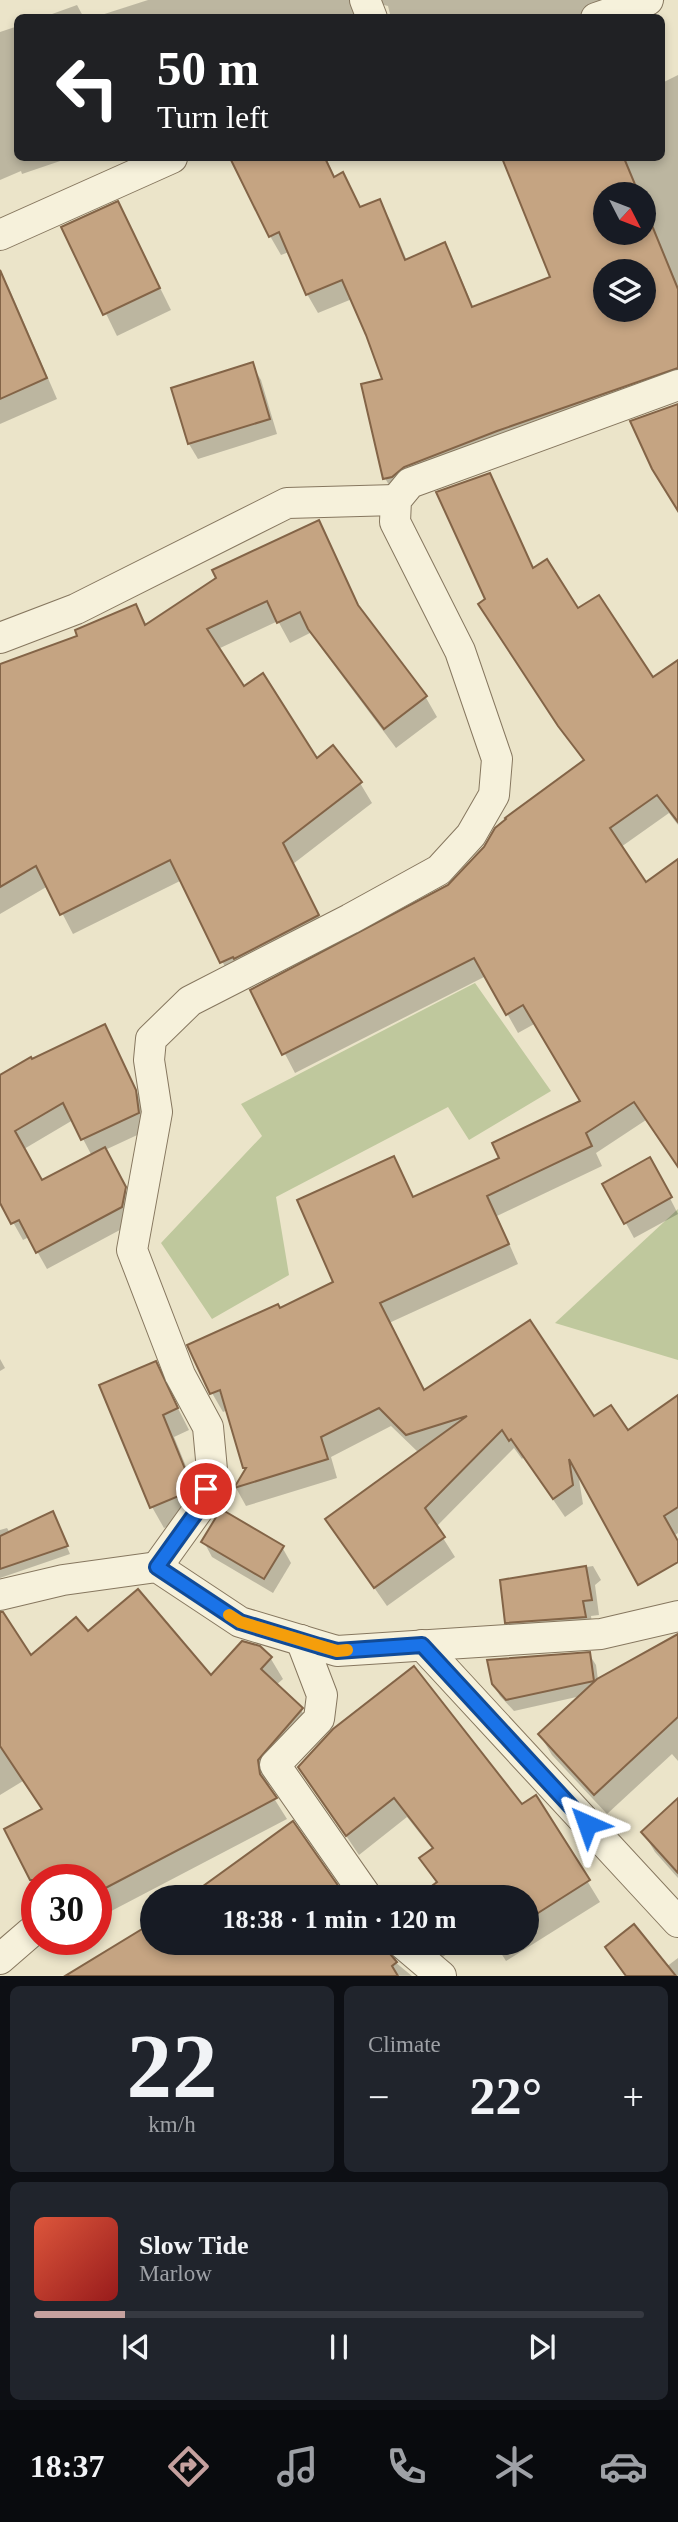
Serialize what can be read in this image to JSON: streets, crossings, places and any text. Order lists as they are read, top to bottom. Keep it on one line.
{"north":"bottom right","page":{"turn":["50 m","Turn left"],"limit":"30","trip":"18:38 · 1 min · 120 m","tile":[["22","km/h"],"Climate"],"heat":["−","22°","+"],"song":["Slow Tide","Marlow"],"tabs":"18:37"}}
